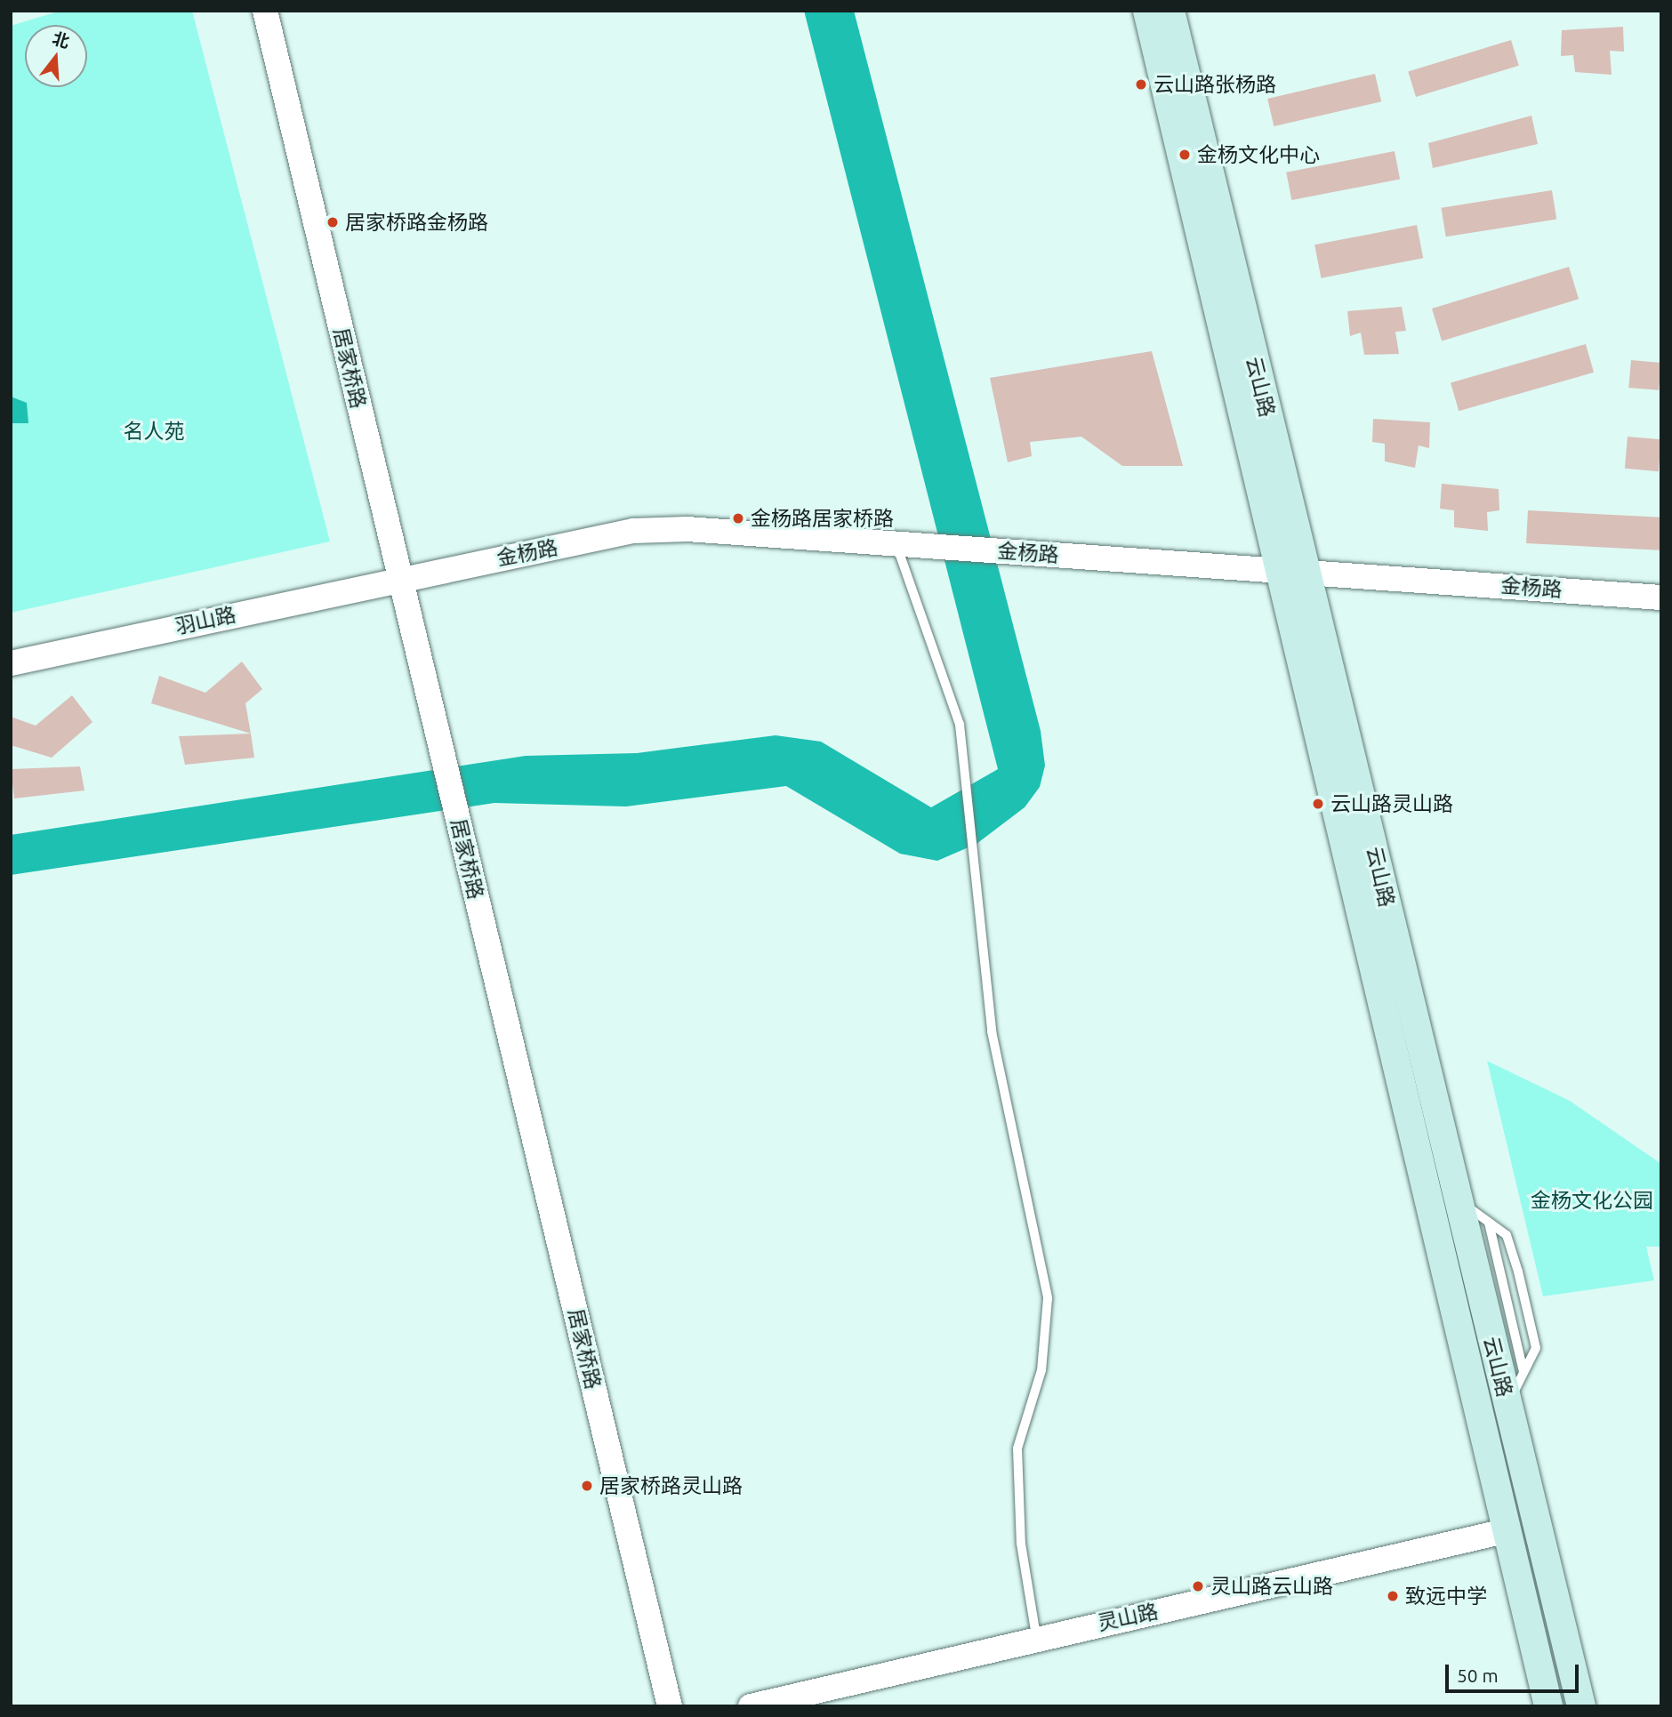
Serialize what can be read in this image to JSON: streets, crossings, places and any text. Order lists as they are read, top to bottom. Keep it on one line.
{"streets":{"main road":["云山路"],"street":["居家桥路","金杨路","羽山路","灵山路"]},"crossings":[["居家桥路","金杨路"],["居家桥路","羽山路"],["云山路","金杨路"],["云山路","灵山路"],["金杨路","羽山路"]],"parks":["名人苑","金杨文化公园"],"places":["云山路张杨路","金杨文化中心","居家桥路金杨路","金杨路居家桥路","云山路灵山路","居家桥路灵山路","灵山路云山路","致远中学"],"scale_bar":"50 m","north":"top"}
